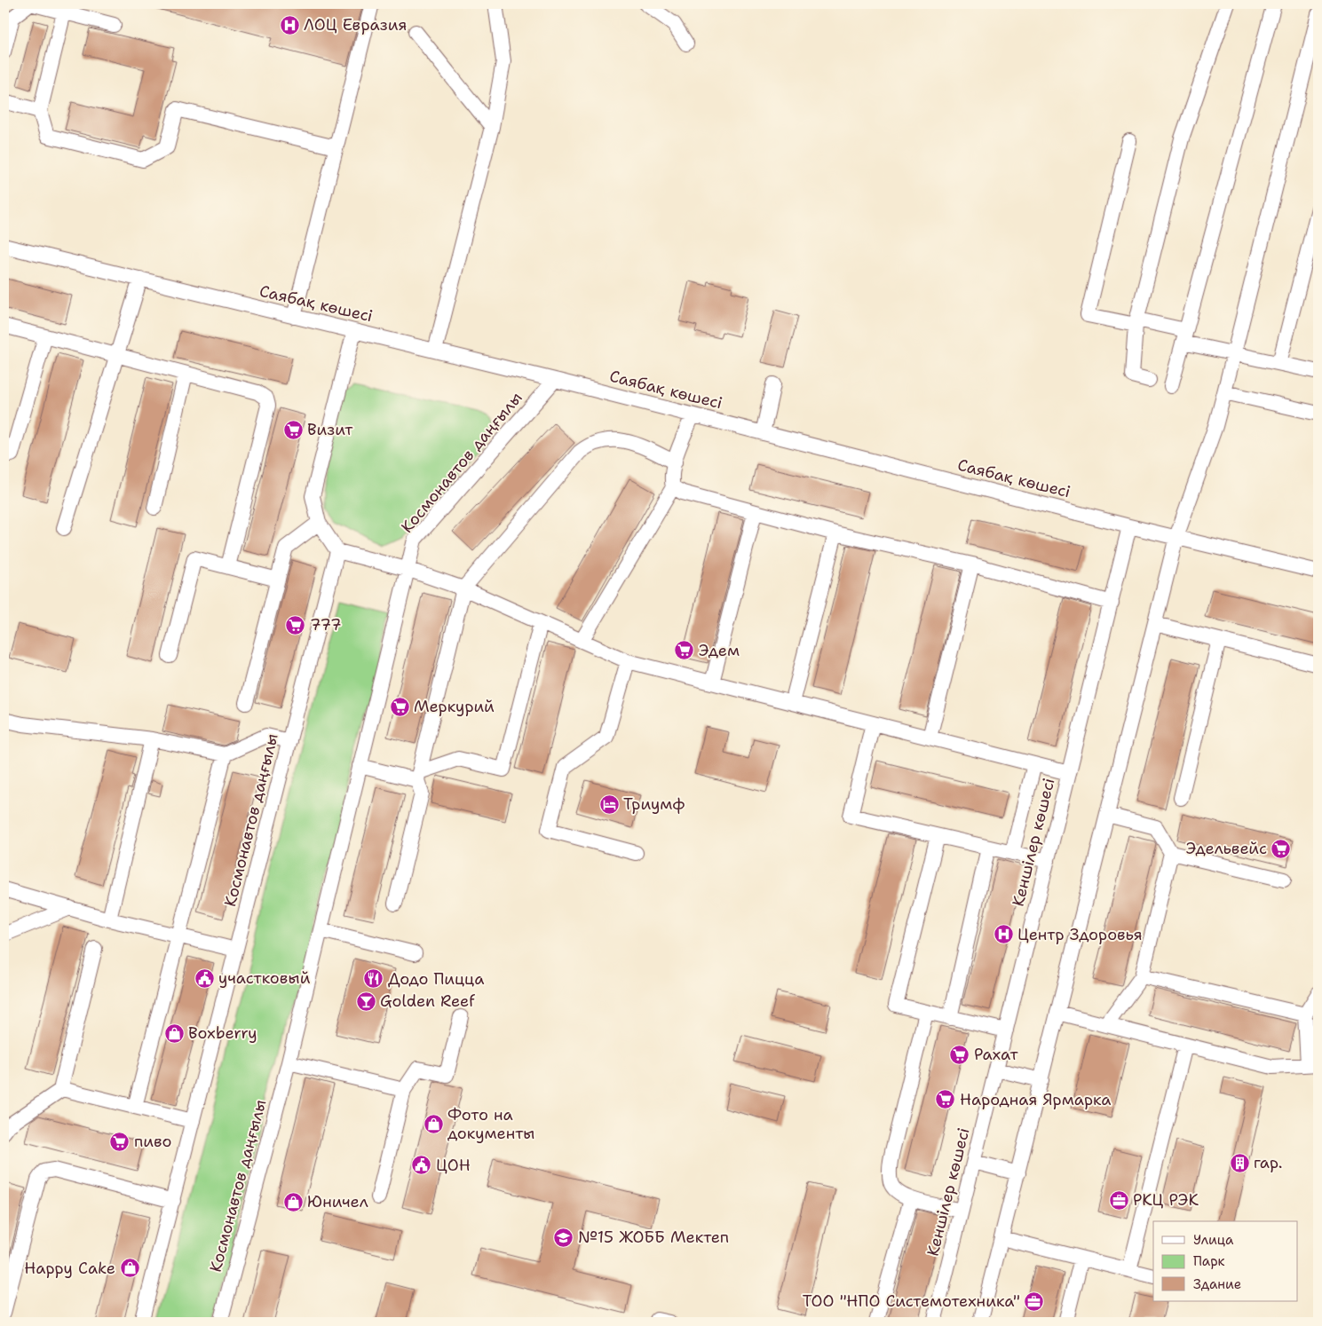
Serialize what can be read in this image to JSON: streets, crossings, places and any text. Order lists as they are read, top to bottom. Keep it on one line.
{"streets":{"street":["Саябақ көшесі","Космонавтов даңғылы","Кеншілер көшесі"]},"crossings":[["Саябақ көшесі","Космонавтов даңғылы"],["Саябақ көшесі","Кеншілер көшесі"]],"places":{"hospital":["ЛОЦ Евразия","Центр Здоровья"],"supermarket":["Визит","777","Эдем","Меркурий","Эдельвейс","Рахат","Народная Ярмарка","пиво"],"hotel":["Триумф"],"public building":["участковый","ЦОН"],"restaurant":["Додо Пицца"],"bar":["Golden Reef"],"shop":["Boxberry","Фото на документы","Юничел","Happy Cake"],"building":["гар."],"office":["РКЦ РЭК","ТОО \"НПО Системотехника\""],"school or university":["№15 ЖОББ Мектеп"]},"legend":["Улица","Парк","Здание"]}
